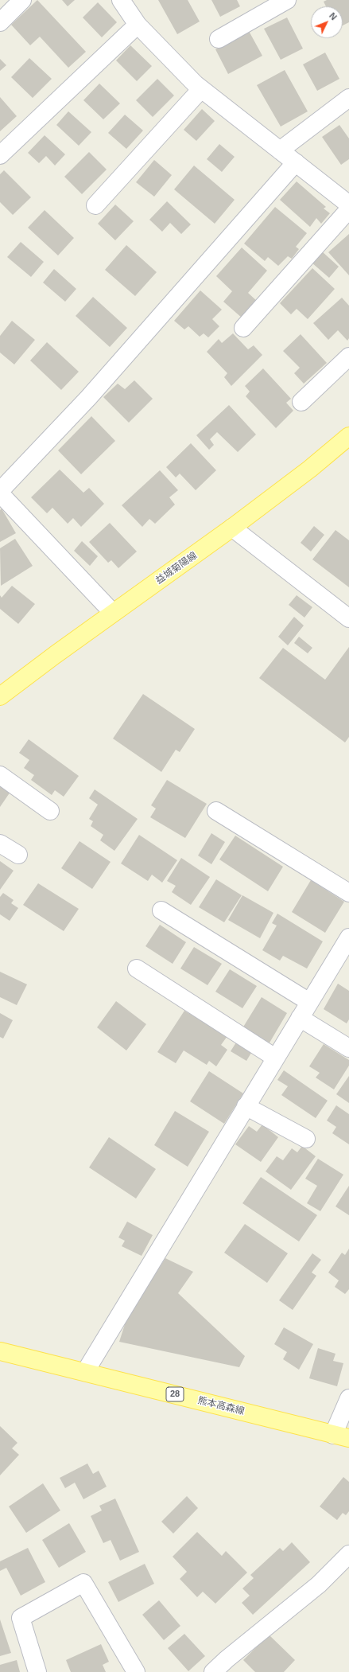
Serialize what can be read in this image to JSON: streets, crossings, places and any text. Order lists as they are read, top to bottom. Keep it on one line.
{"streets":{"main road":["益城菊陽線","28","熊本高森線"]},"north":"top right"}
